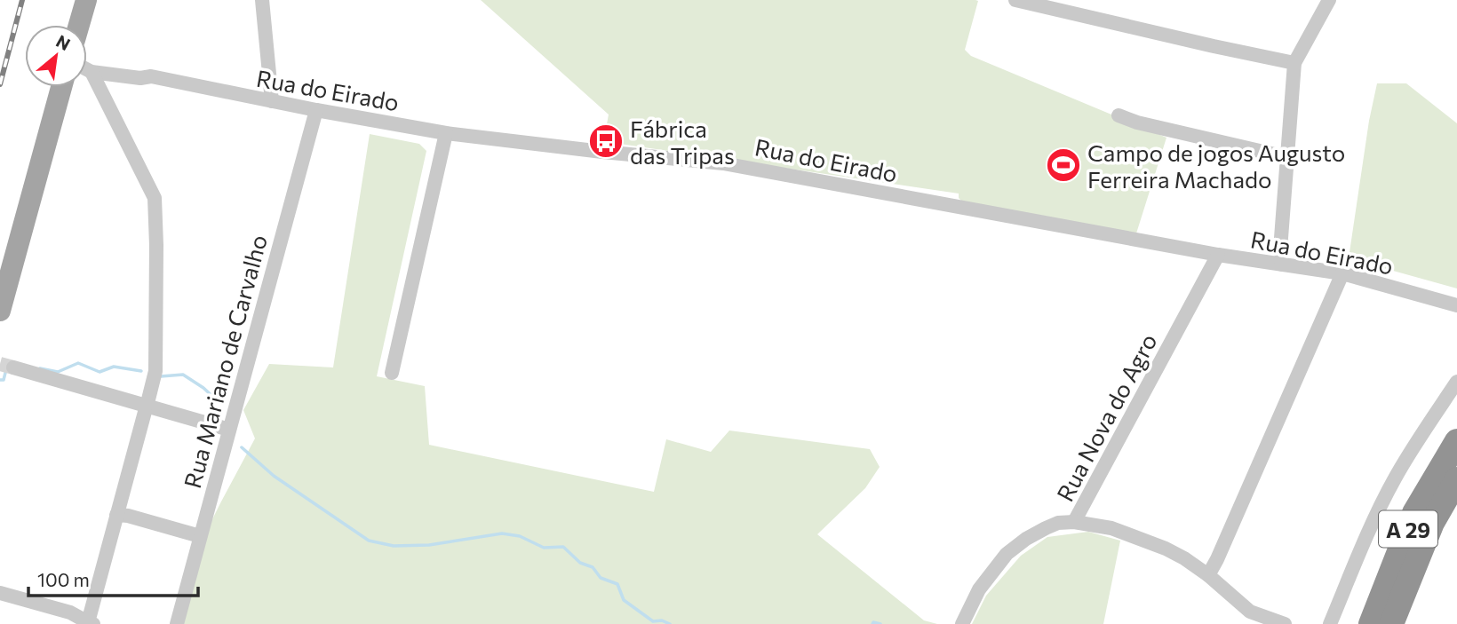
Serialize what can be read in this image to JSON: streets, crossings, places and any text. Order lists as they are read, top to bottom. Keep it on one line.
{"streets":{"highway":["A 29"],"street":["Rua do Eirado","Rua Mariano de Carvalho","Rua Nova do Agro"]},"crossings":[["Rua do Eirado","Rua Mariano de Carvalho"],["Rua do Eirado","Rua Nova do Agro"]],"places":{"bus stop":["Fábrica das Tripas"],"sports":["Campo de jogos Augusto Ferreira Machado"]},"scale_bar":"100 m","north":"top right"}
